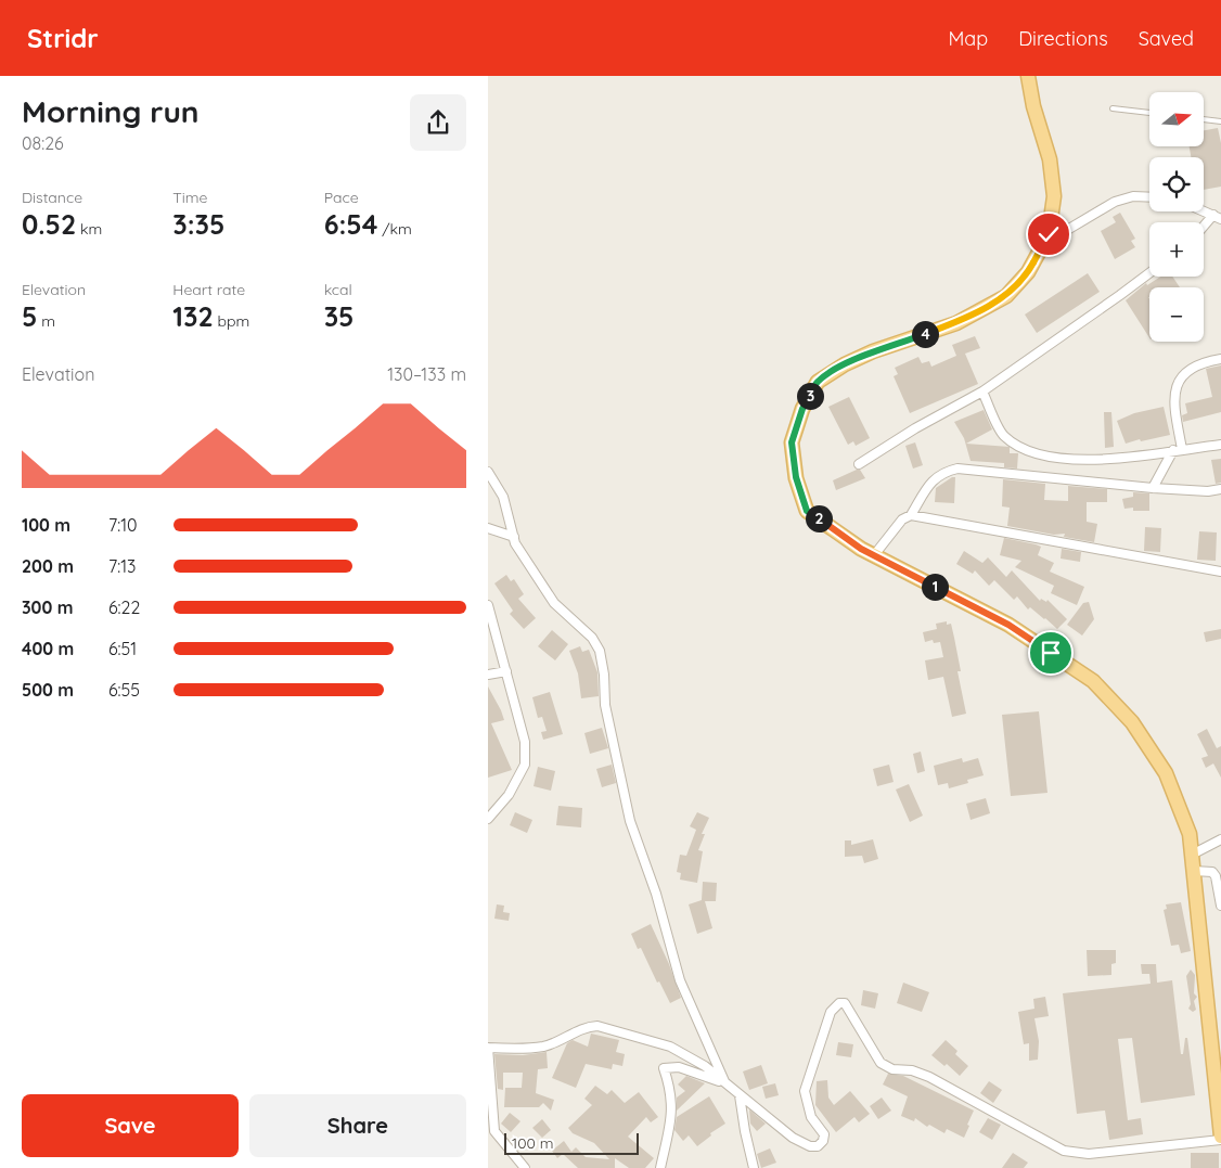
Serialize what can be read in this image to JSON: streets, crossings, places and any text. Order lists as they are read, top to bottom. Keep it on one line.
{"scale_bar":"100 m","north":"right","page":{"header":"Stridr","nav":["Map","Directions","Saved"],"heading":["Morning run","08:26"],"map_buttons":["+","−"],"stats":[["Distance","0.52 km"],["Time","3:35"],["Pace","6:54 /km"],["Elevation","5 m"],["Heart rate","132 bpm"],["kcal","35"]],"pins":["4","3","2","1"],"chart":["Elevation","130–133 m"],"list":[{"name":"100 m","note":"7:10"},{"name":"200 m","note":"7:13"},{"name":"300 m","note":"6:22"},{"name":"400 m","note":"6:51"},{"name":"500 m","note":"6:55"}],"buttons":["Save","Share"],"scale":"100 m"}}
